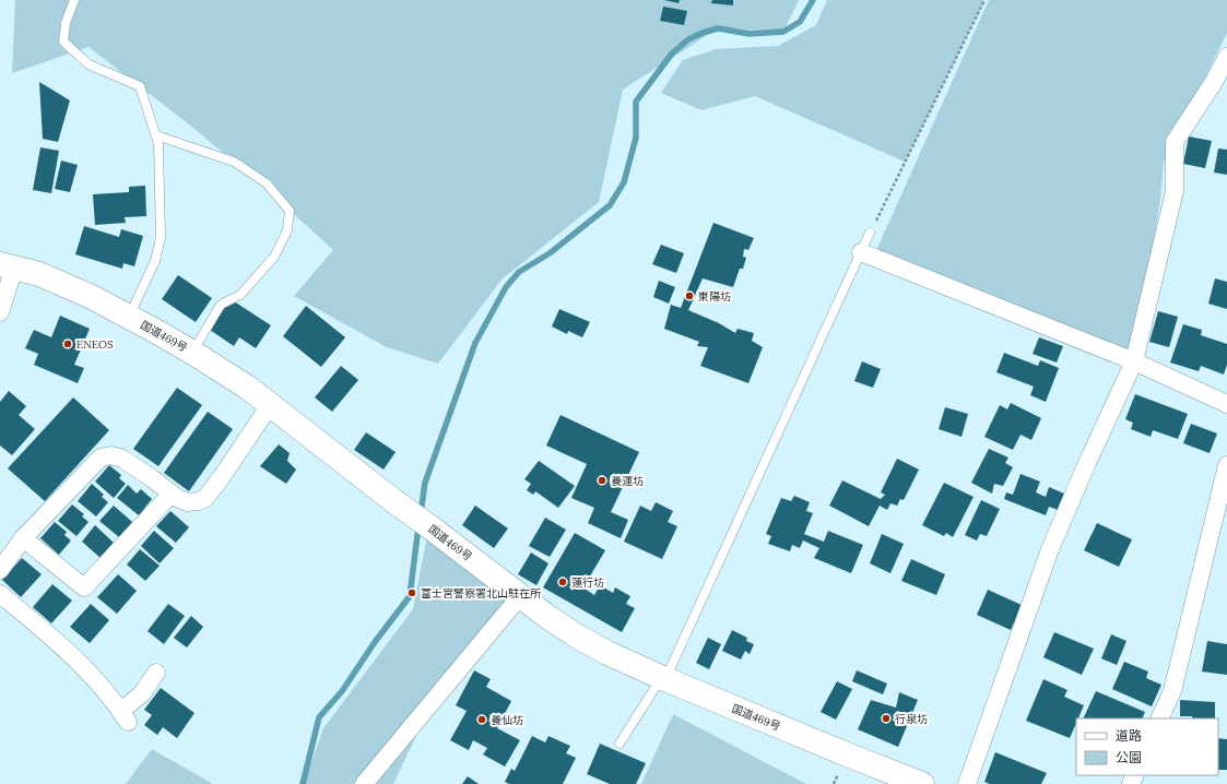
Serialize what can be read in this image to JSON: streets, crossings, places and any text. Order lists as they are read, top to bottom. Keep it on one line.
{"streets":{"highway":["国道469号"]},"places":["東陽坊","ENEOS","養運坊","蓮行坊","富士宮警察署北山駐在所","行泉坊","養仙坊"],"legend":["道路","公園"]}
